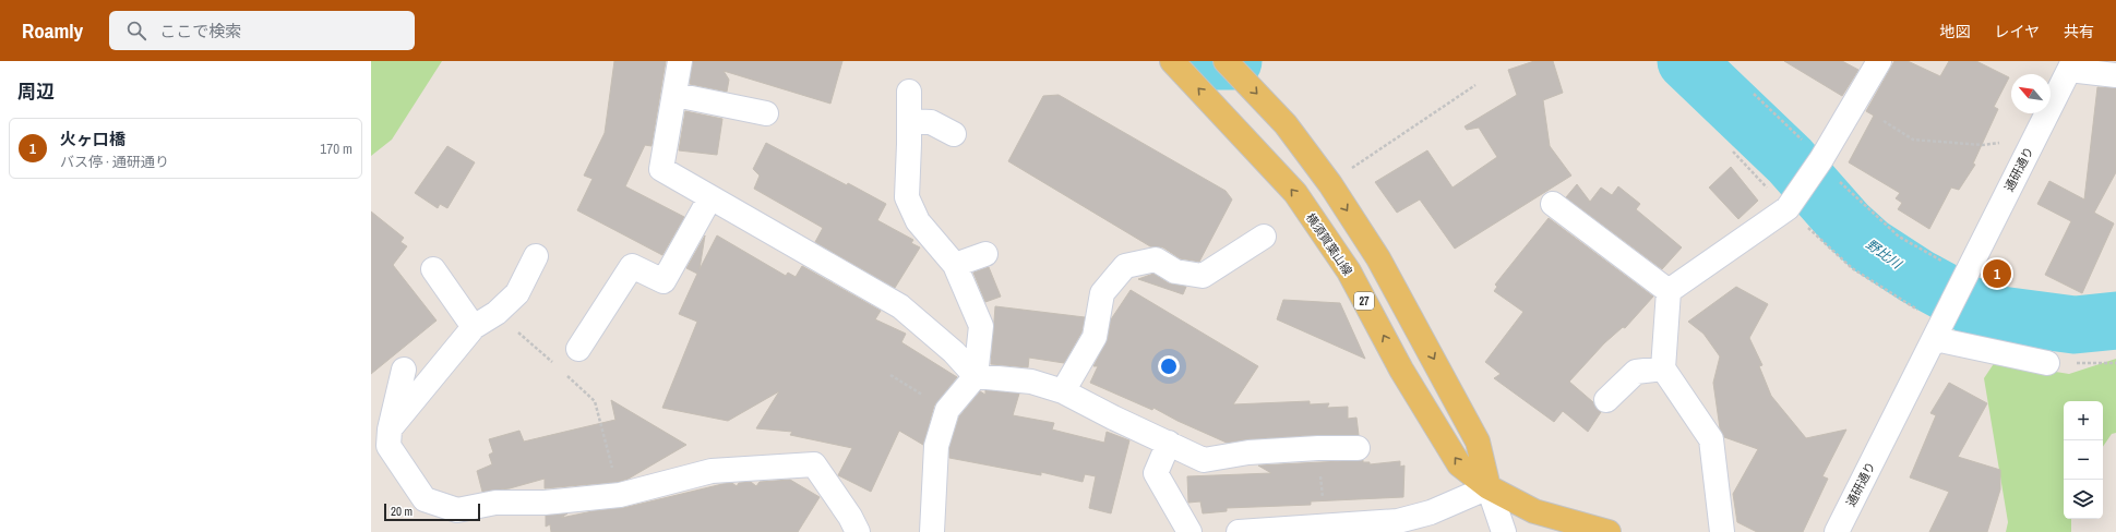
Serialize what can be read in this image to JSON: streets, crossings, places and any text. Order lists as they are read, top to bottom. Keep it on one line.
{"streets":{"main road":["横須賀葉山線","27"],"street":["通研通り"]},"water":["野比川"],"scale_bar":"20 m","north":"top left","page":{"header":"Roamly","search":"ここで検索","nav":["地図","レイヤ","共有"],"heading":"周辺","list":[{"mark":"1","name":"火ヶ口橋","note":"バス停 · 通研通り","value":"170 m"}],"pins":"1","map_buttons":["+","−"],"scale":"20 m"}}
